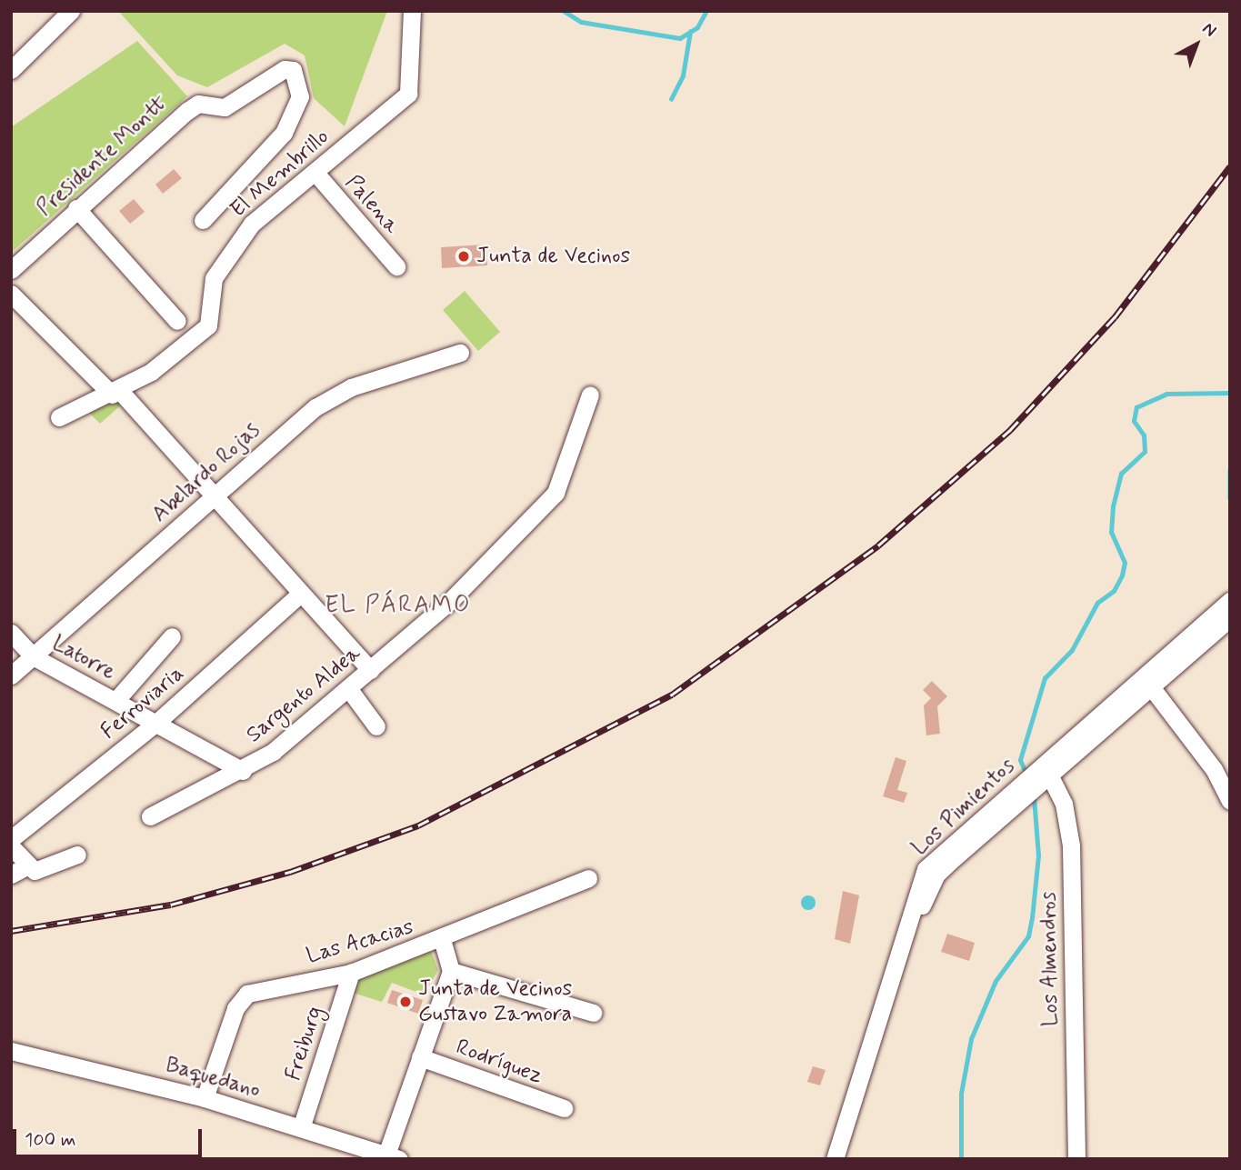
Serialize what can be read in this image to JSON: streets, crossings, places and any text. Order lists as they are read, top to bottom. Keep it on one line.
{"streets":{"street":["Presidente Montt","El Membrillo","Palena","Abelardo Rojas","Latorre","Sargento Aldea","Ferroviaria","Los Pimientos","Las Acacias","Los Almendros","Freiburg","Rodríguez","Baquedano"]},"crossings":[["El Membrillo","Palena"],["Abelardo Rojas","Latorre"],["Latorre","Sargento Aldea"],["Latorre","Ferroviaria"],["Los Pimientos","Los Almendros"],["Las Acacias","Freiburg"],["Las Acacias","Baquedano"],["Freiburg","Baquedano"]],"districts":["EL PÁRAMO"],"places":["Junta de Vecinos","Junta de Vecinos Gustavo Zamora"],"scale_bar":"100 m","north":"top right"}
